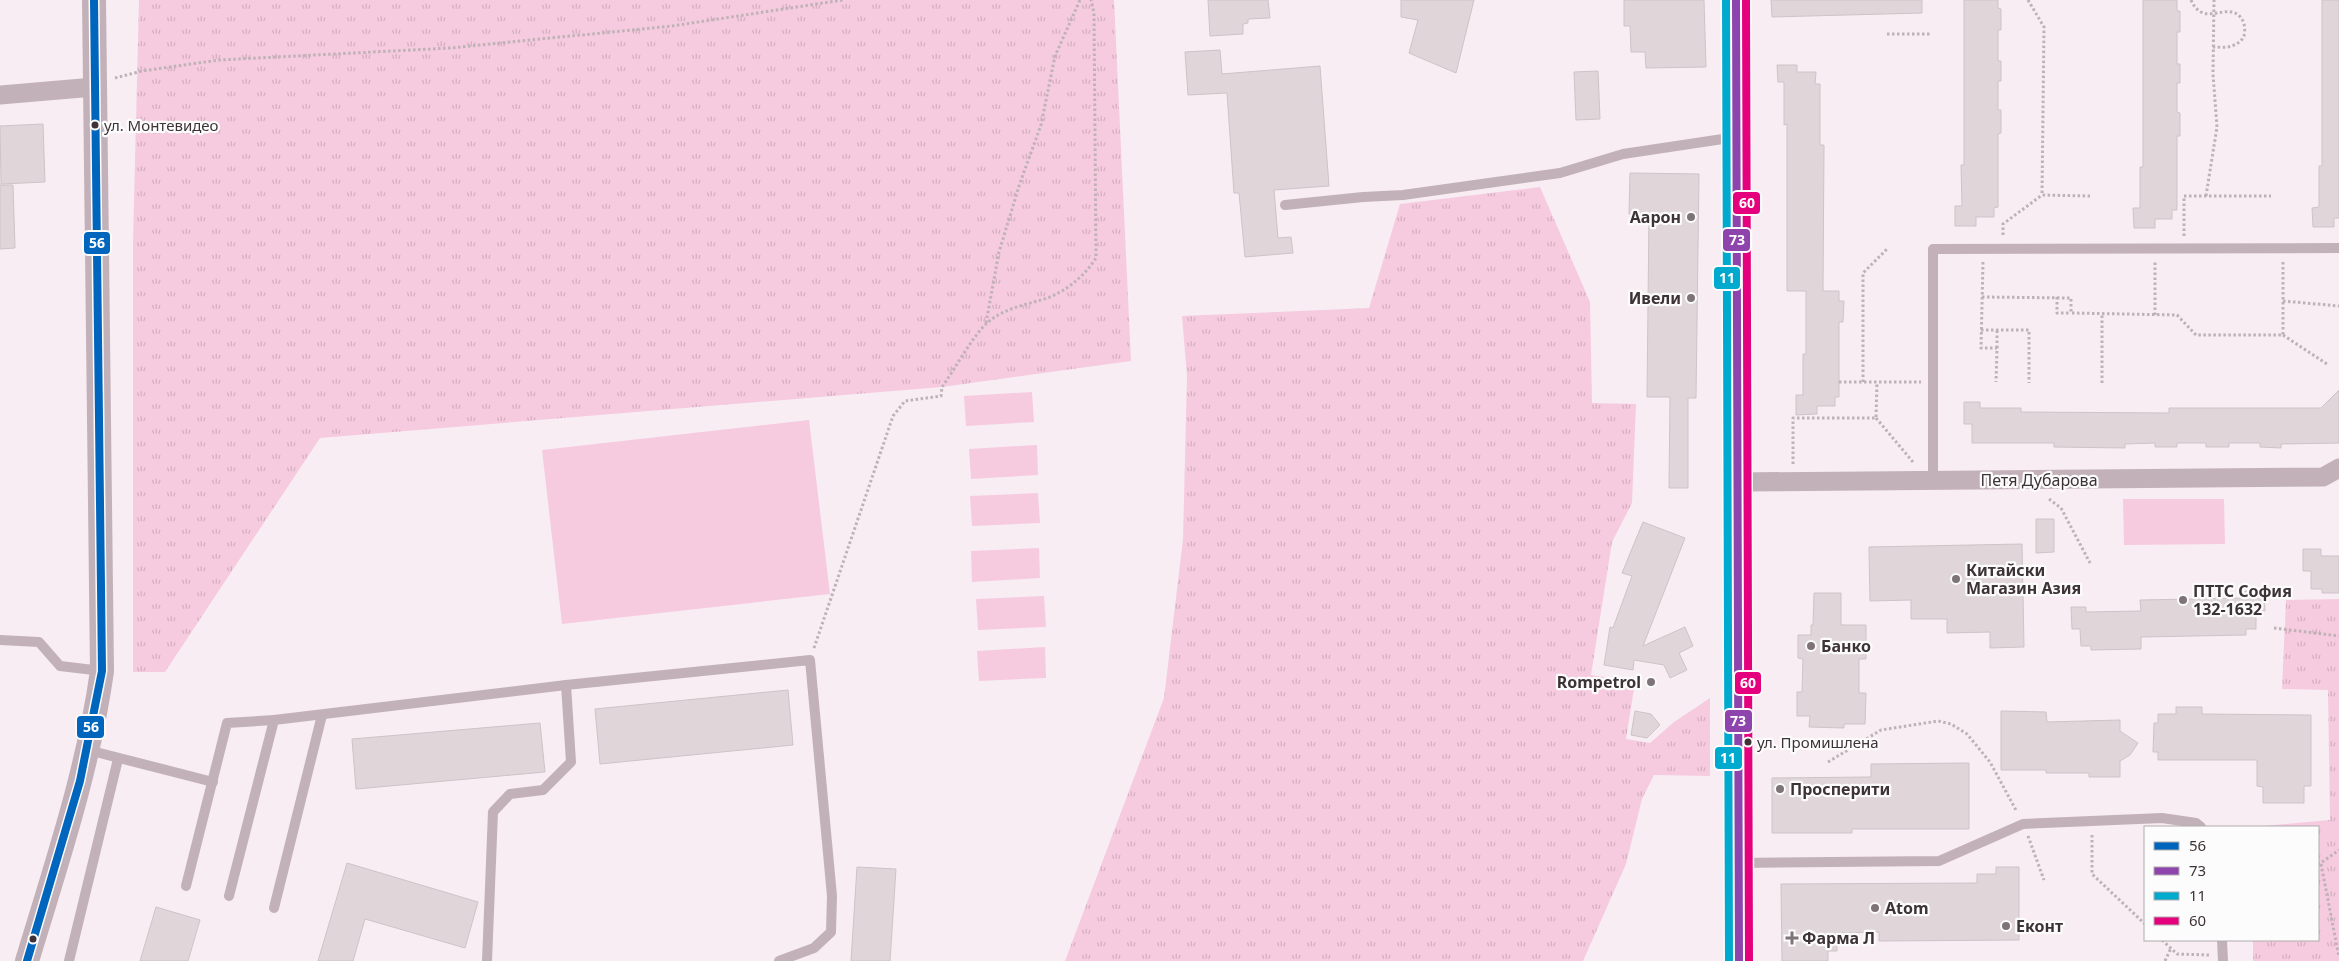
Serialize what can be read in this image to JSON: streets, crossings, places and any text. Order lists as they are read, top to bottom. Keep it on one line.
{"streets":{"street":["Петя Дубарова"]},"places":{"other":["ул. Монтевидео","Аарон","Ивели","Китайски Магазин Азия","ПТТС София 132-1632","Банко","Rompetrol","ул. Промишлена","Просперити","Atom","Еконт"],"health":["Фарма Л"]},"lines":["transit line 56","transit line 73","transit line 11","transit line 60"],"legend":["56","73","11","60"]}
